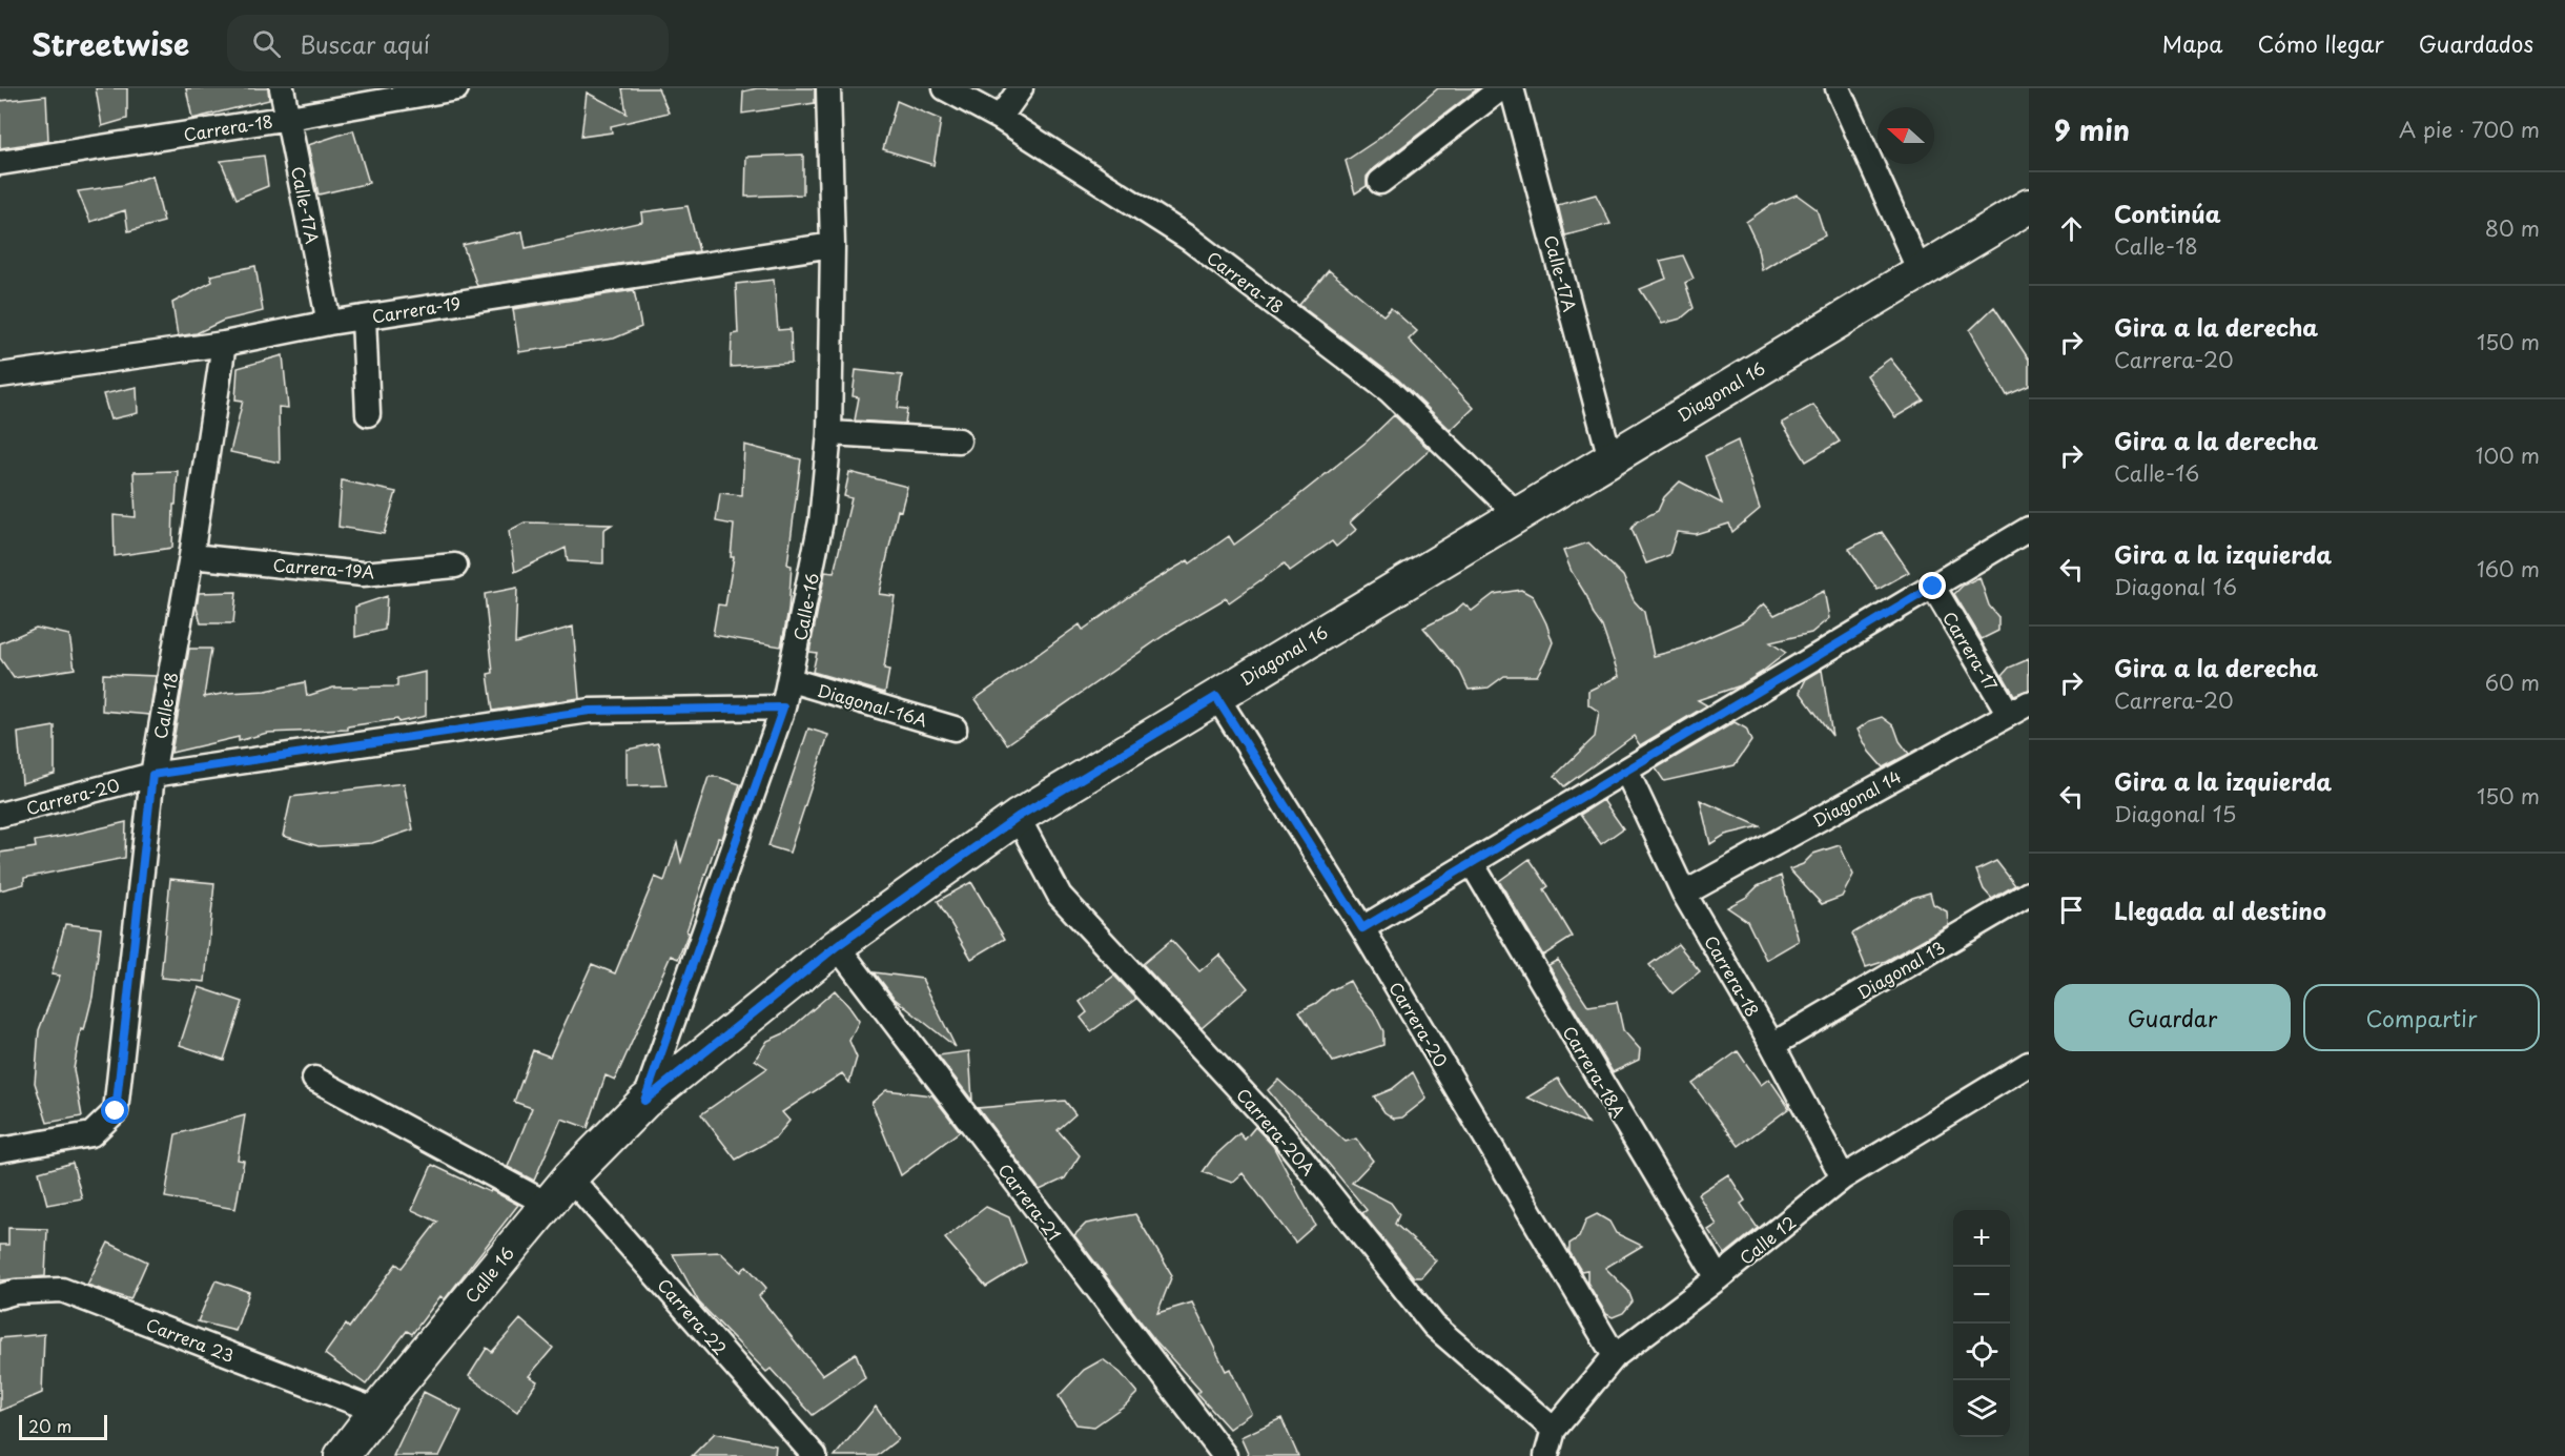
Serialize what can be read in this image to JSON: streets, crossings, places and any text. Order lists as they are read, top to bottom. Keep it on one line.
{"streets":{"street":["Carrera-18","Calle-17A","Carrera-19","Diagonal 16","Carrera-19A","Calle-16","Carrera-17","Diagonal-16A","Calle-18","Carrera-20","Diagonal 14","Diagonal 13","Carrera-18A","Carrera-20A","Carrera-21","Calle 12","Calle 16","Carrera-22","Carrera 23"]},"crossings":[["Carrera-18","Calle-17A"],["Carrera-18","Diagonal 16"],["Carrera-18","Diagonal 14"],["Carrera-18","Diagonal 13"],["Carrera-18","Calle 12"],["Calle-17A","Carrera-19"],["Calle-17A","Diagonal 16"],["Carrera-19","Calle-16"],["Carrera-19","Calle-18"],["Diagonal 16","Calle-16"],["Diagonal 16","Carrera-20"],["Diagonal 16","Carrera-20A"],["Diagonal 16","Carrera-21"],["Diagonal 16","Calle 16"],["Carrera-19A","Calle-18"],["Calle-16","Diagonal-16A"],["Calle-16","Carrera-20"],["Calle-16","Calle 16"],["Carrera-17","Diagonal 14"],["Calle-18","Carrera-20"],["Carrera-20","Calle 12"],["Carrera-18A","Calle 12"],["Carrera-20A","Calle 12"],["Calle 16","Carrera-22"],["Calle 16","Carrera 23"]],"scale_bar":"20 m","north":"left","page":{"header":"Streetwise","search":"Buscar aquí","nav":["Mapa","Cómo llegar","Guardados"],"heading":["9 min","A pie · 700 m"],"list":[["Continúa","Calle-18","80 m"],["Gira a la derecha","Carrera-20","150 m"],["Gira a la derecha","Calle-16","100 m"],["Gira a la izquierda","Diagonal 16","160 m"],["Gira a la derecha","Carrera-20","60 m"],["Gira a la izquierda","Diagonal 15","150 m"],"Llegada al destino"],"buttons":["Guardar","Compartir"],"map_buttons":["+","−"],"scale":"20 m"}}
